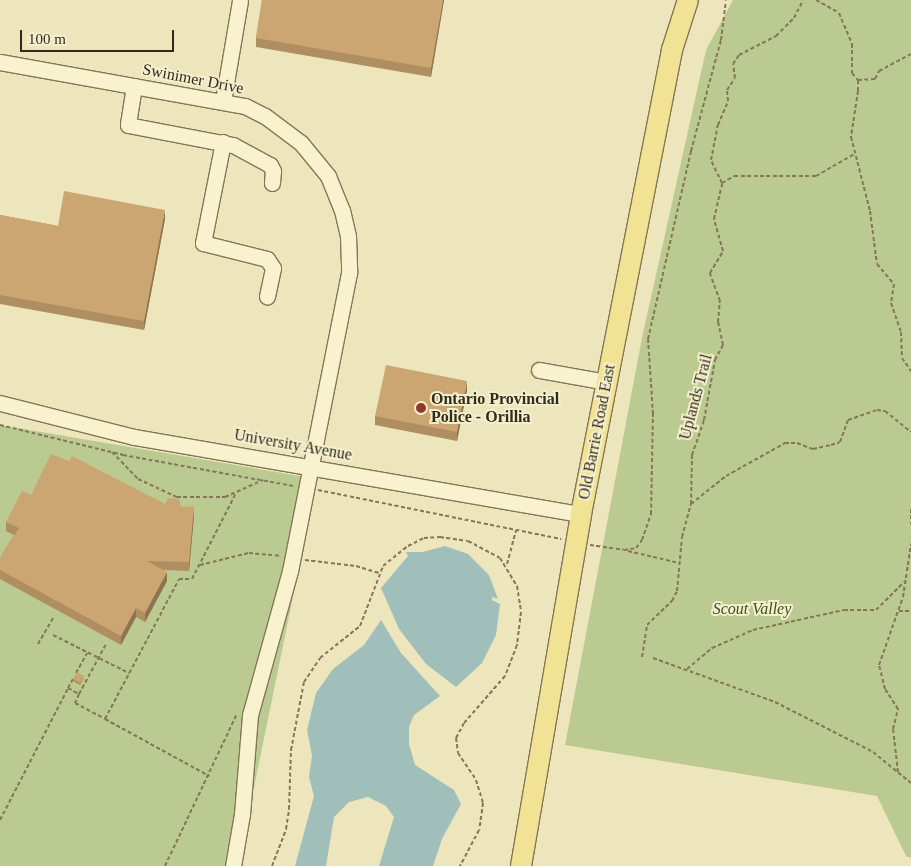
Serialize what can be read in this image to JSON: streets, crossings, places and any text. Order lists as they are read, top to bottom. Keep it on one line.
{"streets":{"main road":["Old Barrie Road East"],"street":["Swinimer Drive","University Avenue"],"path":["Uplands Trail"]},"crossings":[["Swinimer Drive","University Avenue"],["Old Barrie Road East","University Avenue"]],"parks":["Scout Valley"],"places":["Ontario Provincial Police - Orillia"],"scale_bar":"100 m"}
